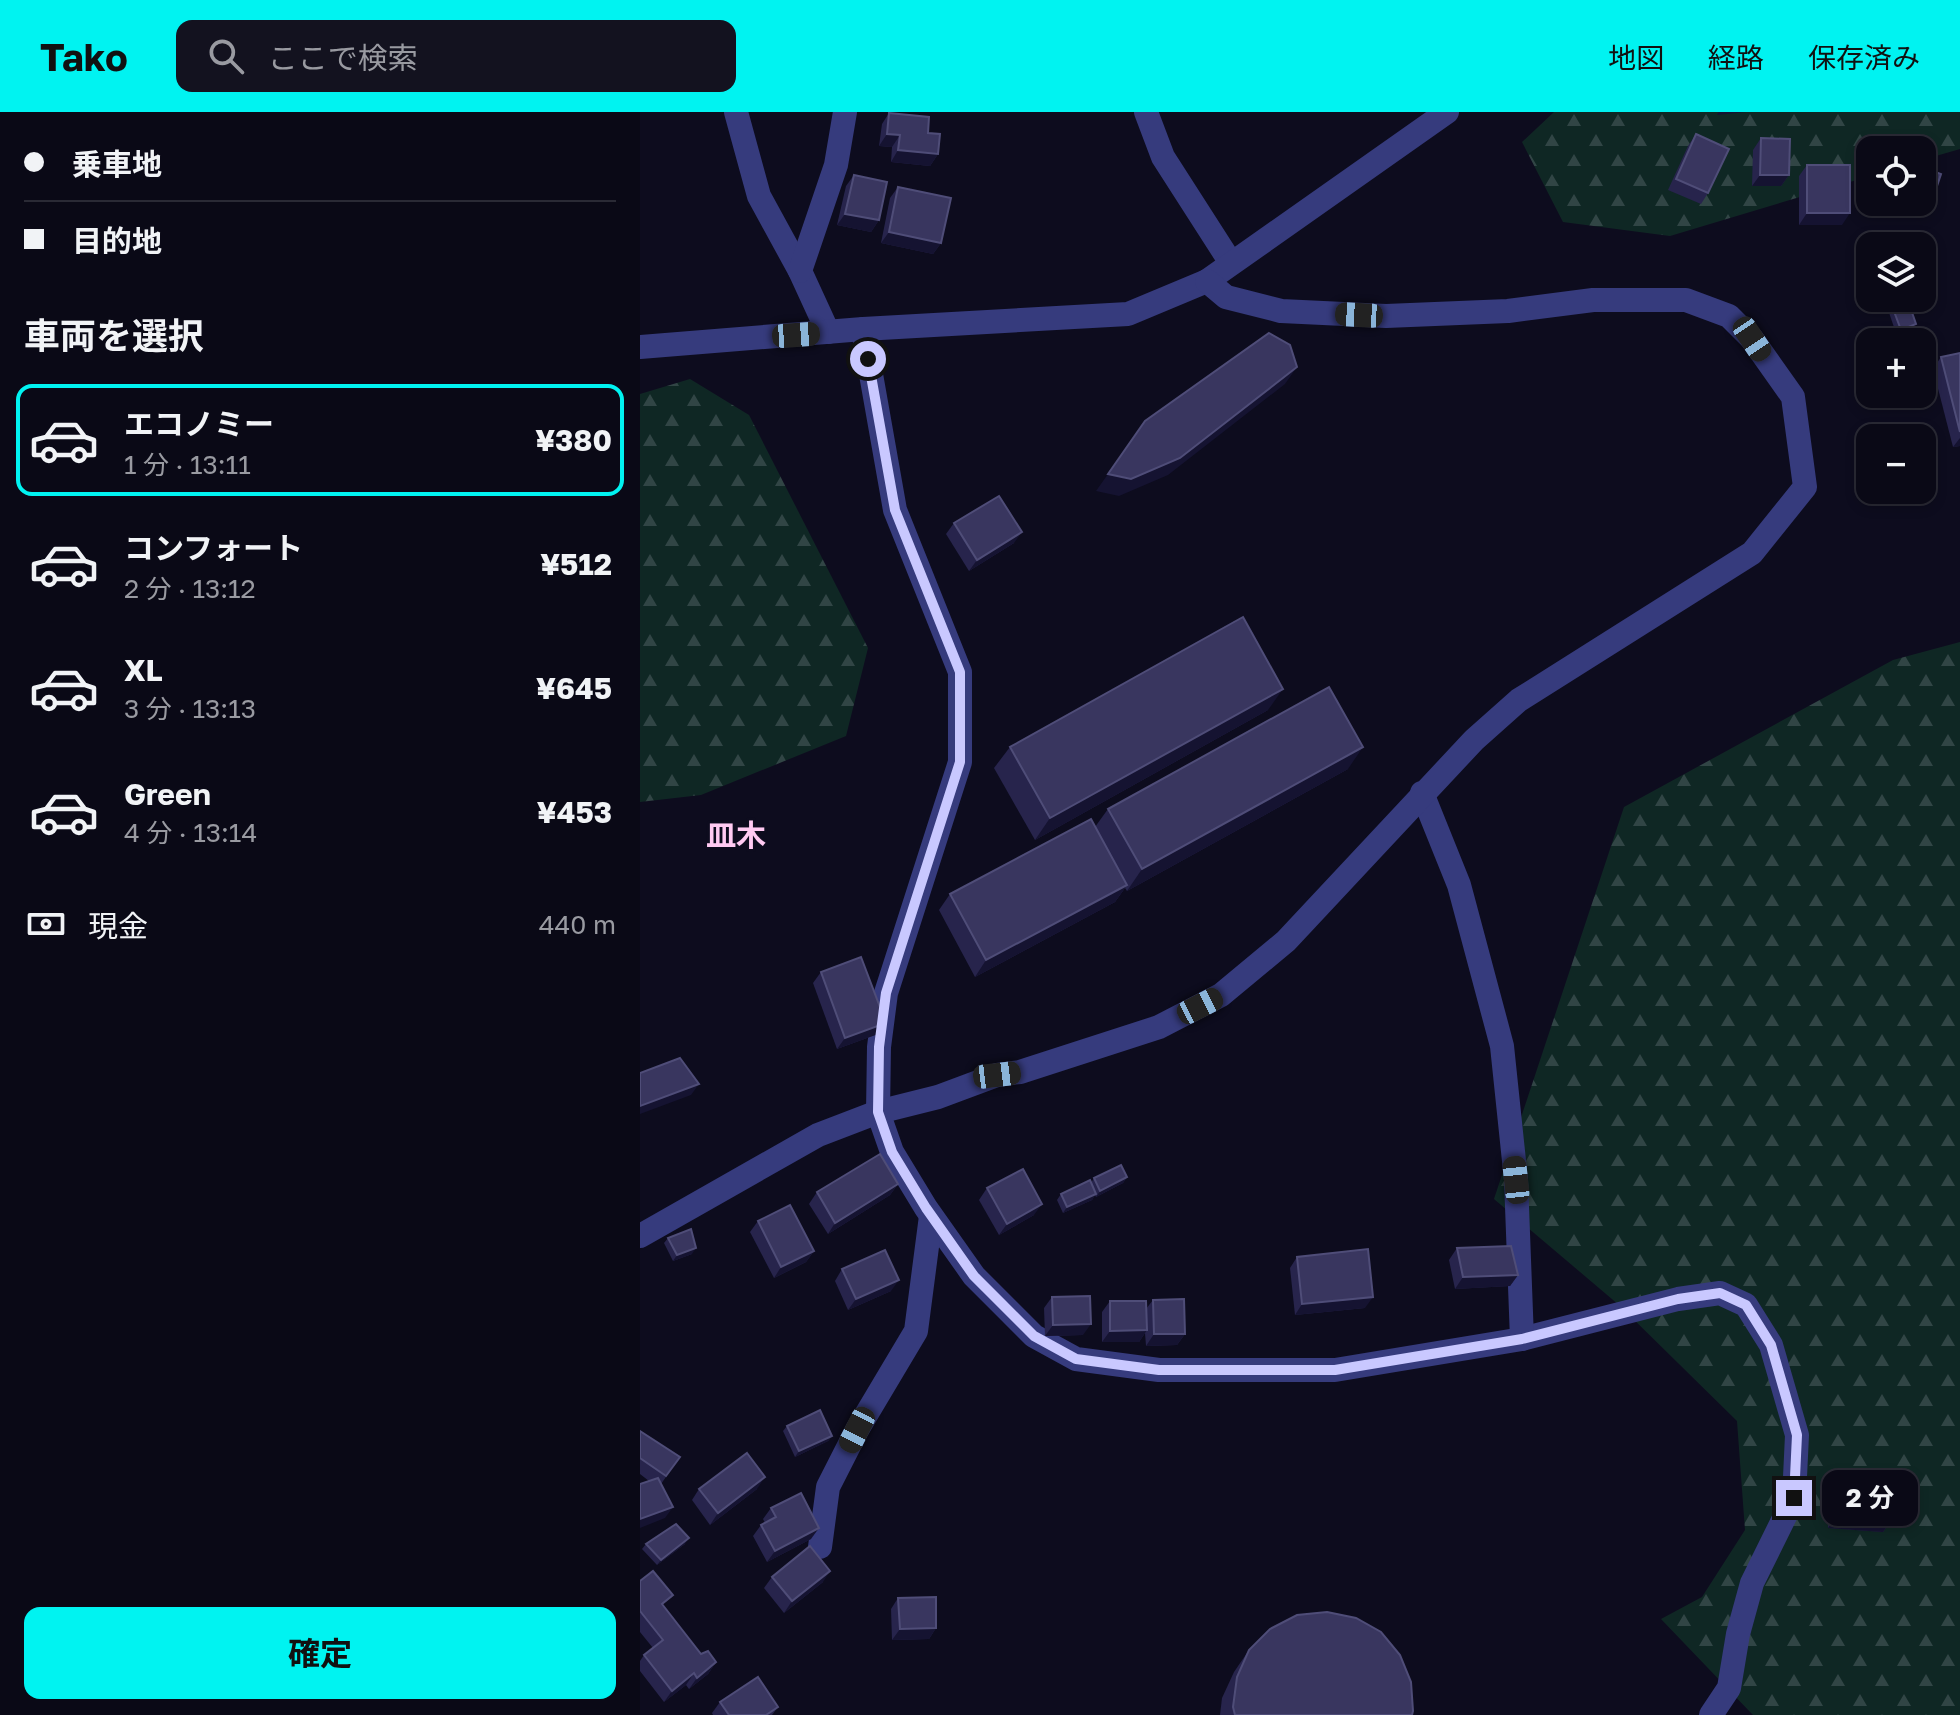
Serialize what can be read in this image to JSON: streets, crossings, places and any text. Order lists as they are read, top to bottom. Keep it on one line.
{"districts":["皿木"],"page":{"header":"Tako","search":"ここで検索","nav":["地図","経路","保存済み"],"banner":["乗車地","目的地"],"map_buttons":["+","−"],"heading":"車両を選択","list":[{"name":"エコノミー","note":"1 分 · 13:11","value":"¥380"},{"name":"コンフォート","note":"2 分 · 13:12","value":"¥512"},{"name":"XL","note":"3 分 · 13:13","value":"¥645"},{"name":"Green","note":"4 分 · 13:14","value":"¥453"}],"pay":["現金","440 m"],"bubble":"2 分","buttons":"確定"}}
